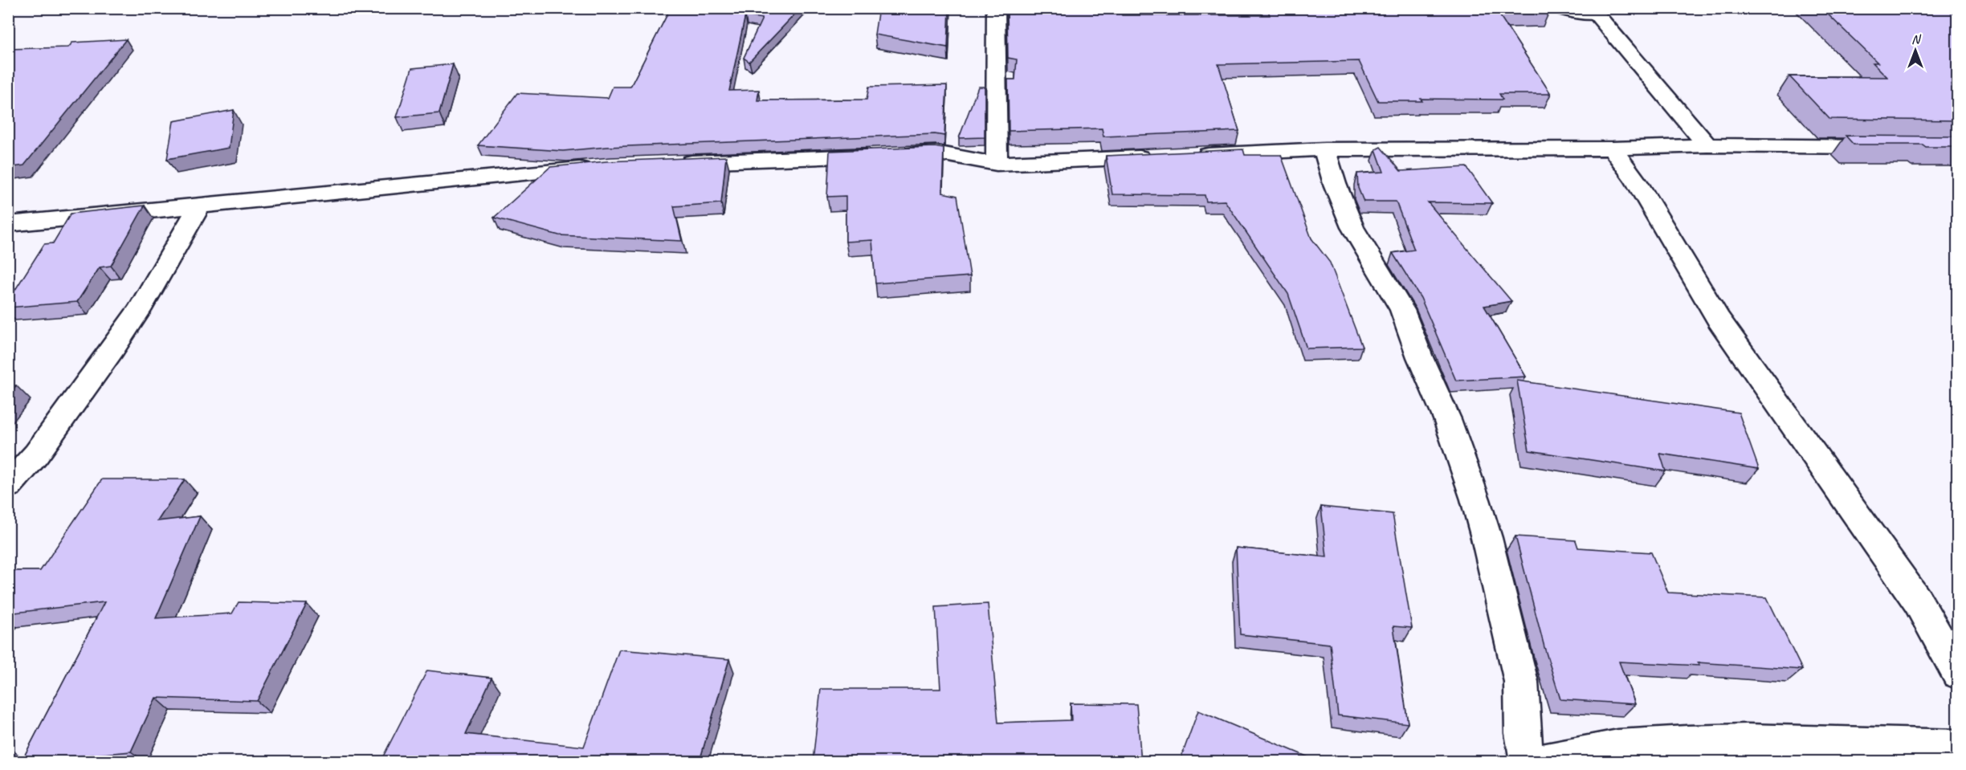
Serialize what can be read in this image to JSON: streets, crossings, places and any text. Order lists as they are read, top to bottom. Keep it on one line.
{"north":"top"}
